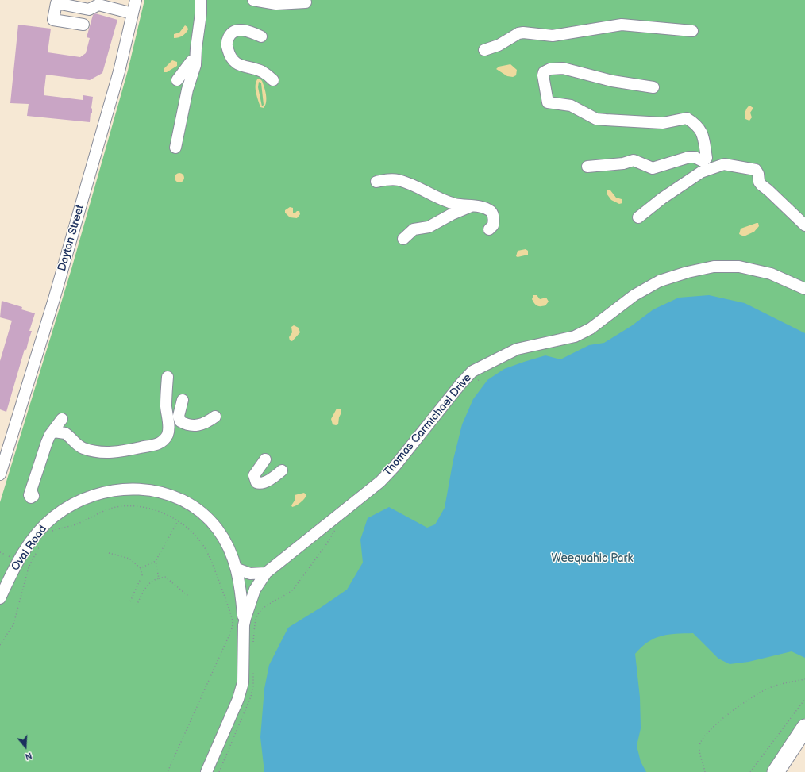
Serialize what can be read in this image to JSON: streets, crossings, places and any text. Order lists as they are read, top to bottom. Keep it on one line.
{"streets":{"street":["Dayton Street","Thomas Carmichael Drive","Oval Road"]},"crossings":[["Thomas Carmichael Drive","Oval Road"]],"parks":["Weequahic Park"],"north":"bottom"}
